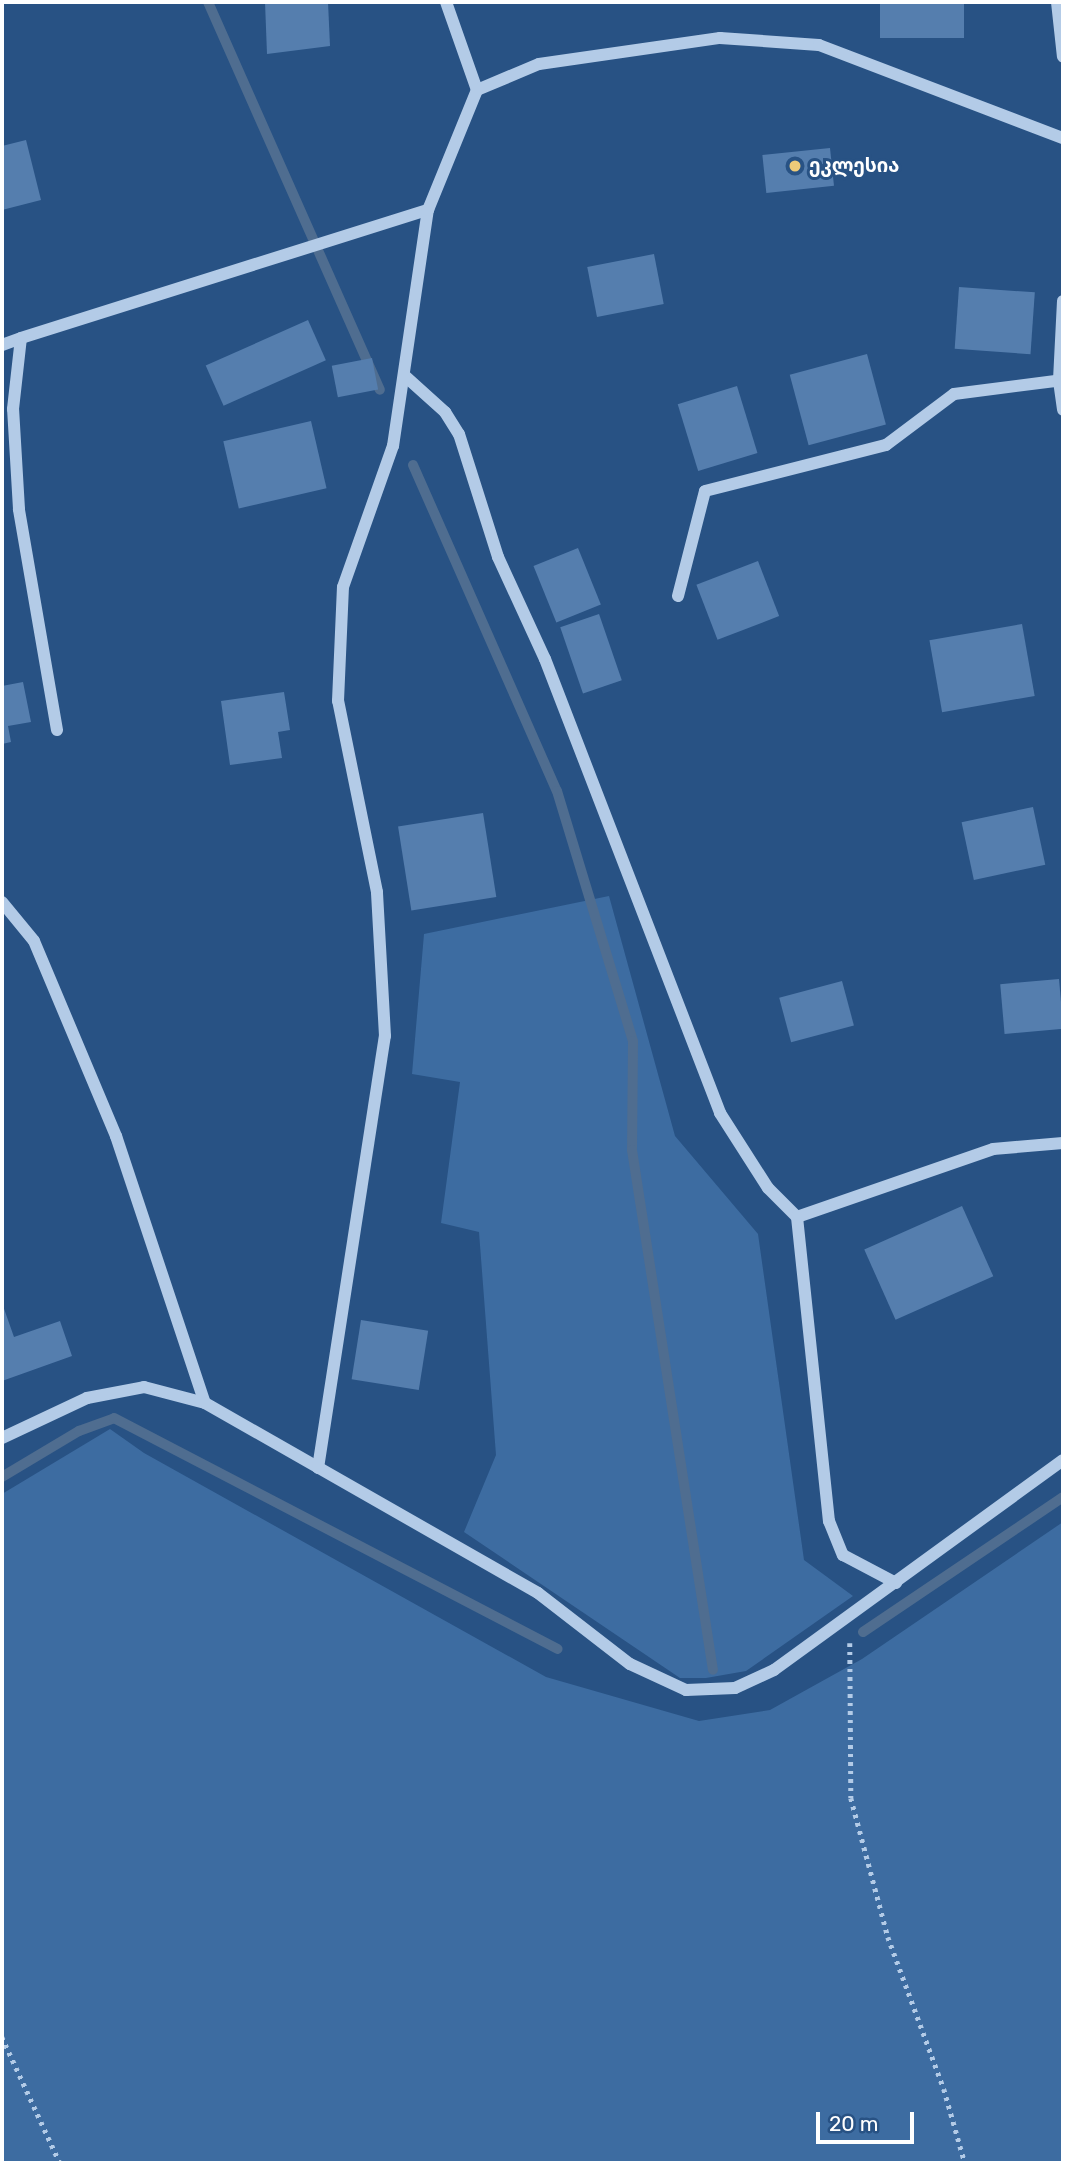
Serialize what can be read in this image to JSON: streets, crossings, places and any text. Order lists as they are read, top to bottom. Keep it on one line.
{"places":["ეკლესია"],"scale_bar":"20 m"}
